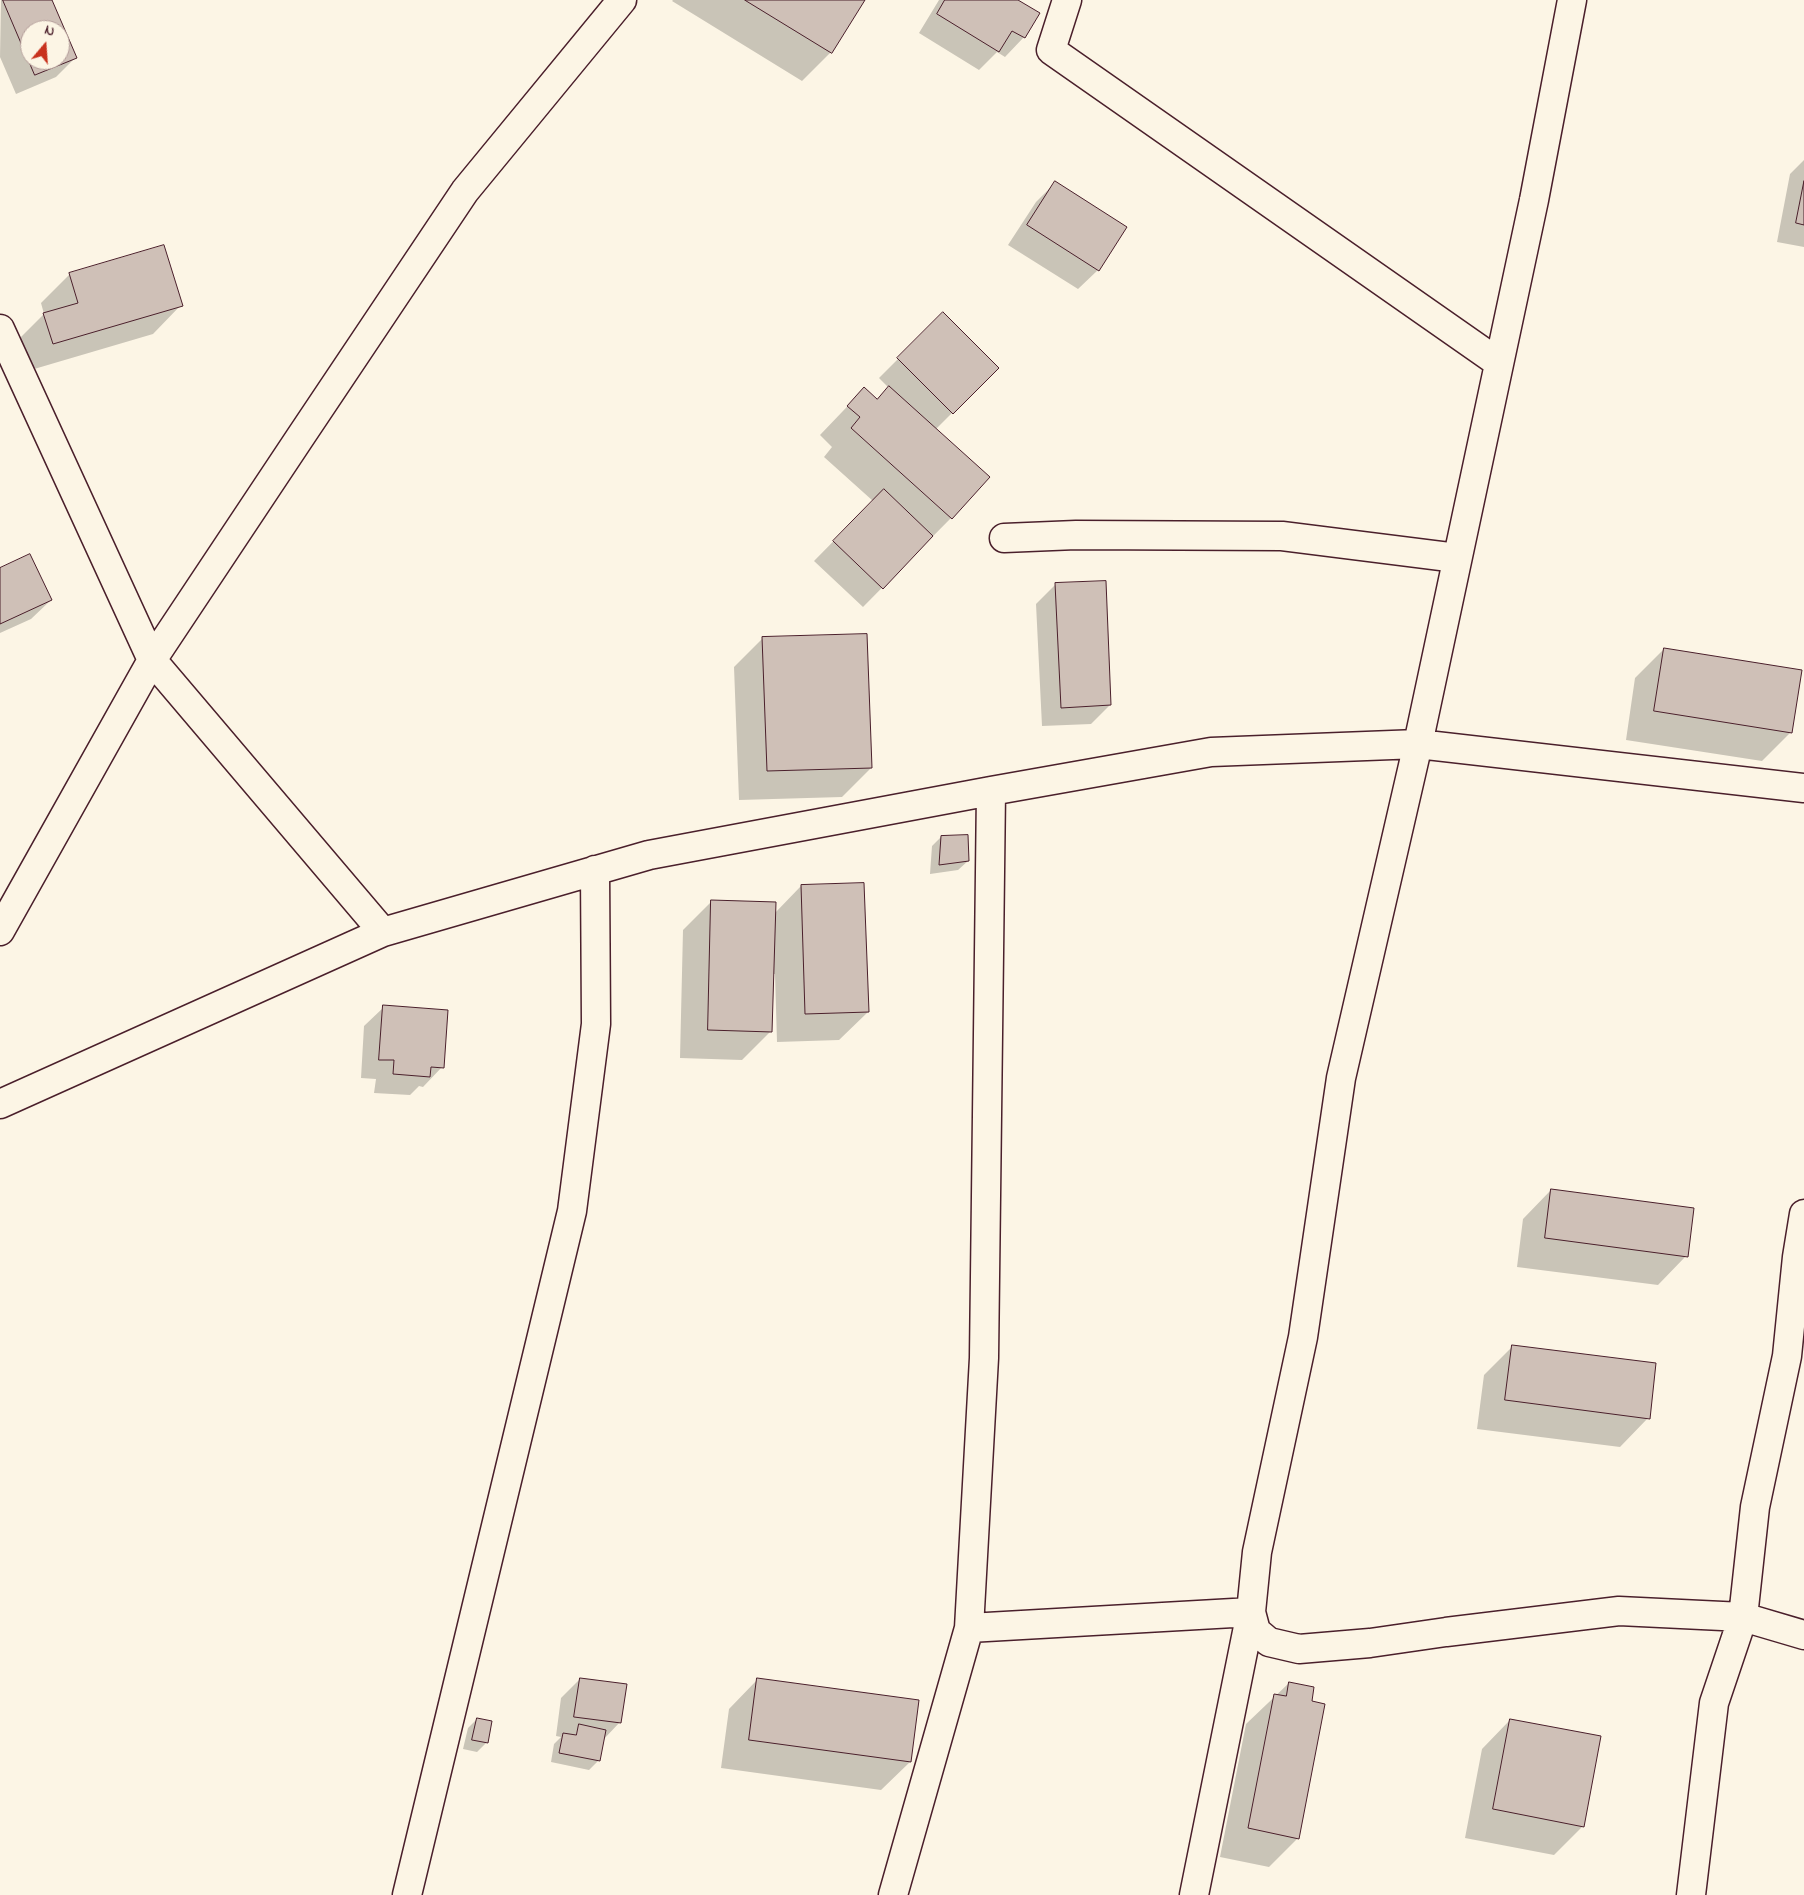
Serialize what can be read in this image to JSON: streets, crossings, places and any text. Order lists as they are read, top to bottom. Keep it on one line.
{"north":"top"}
